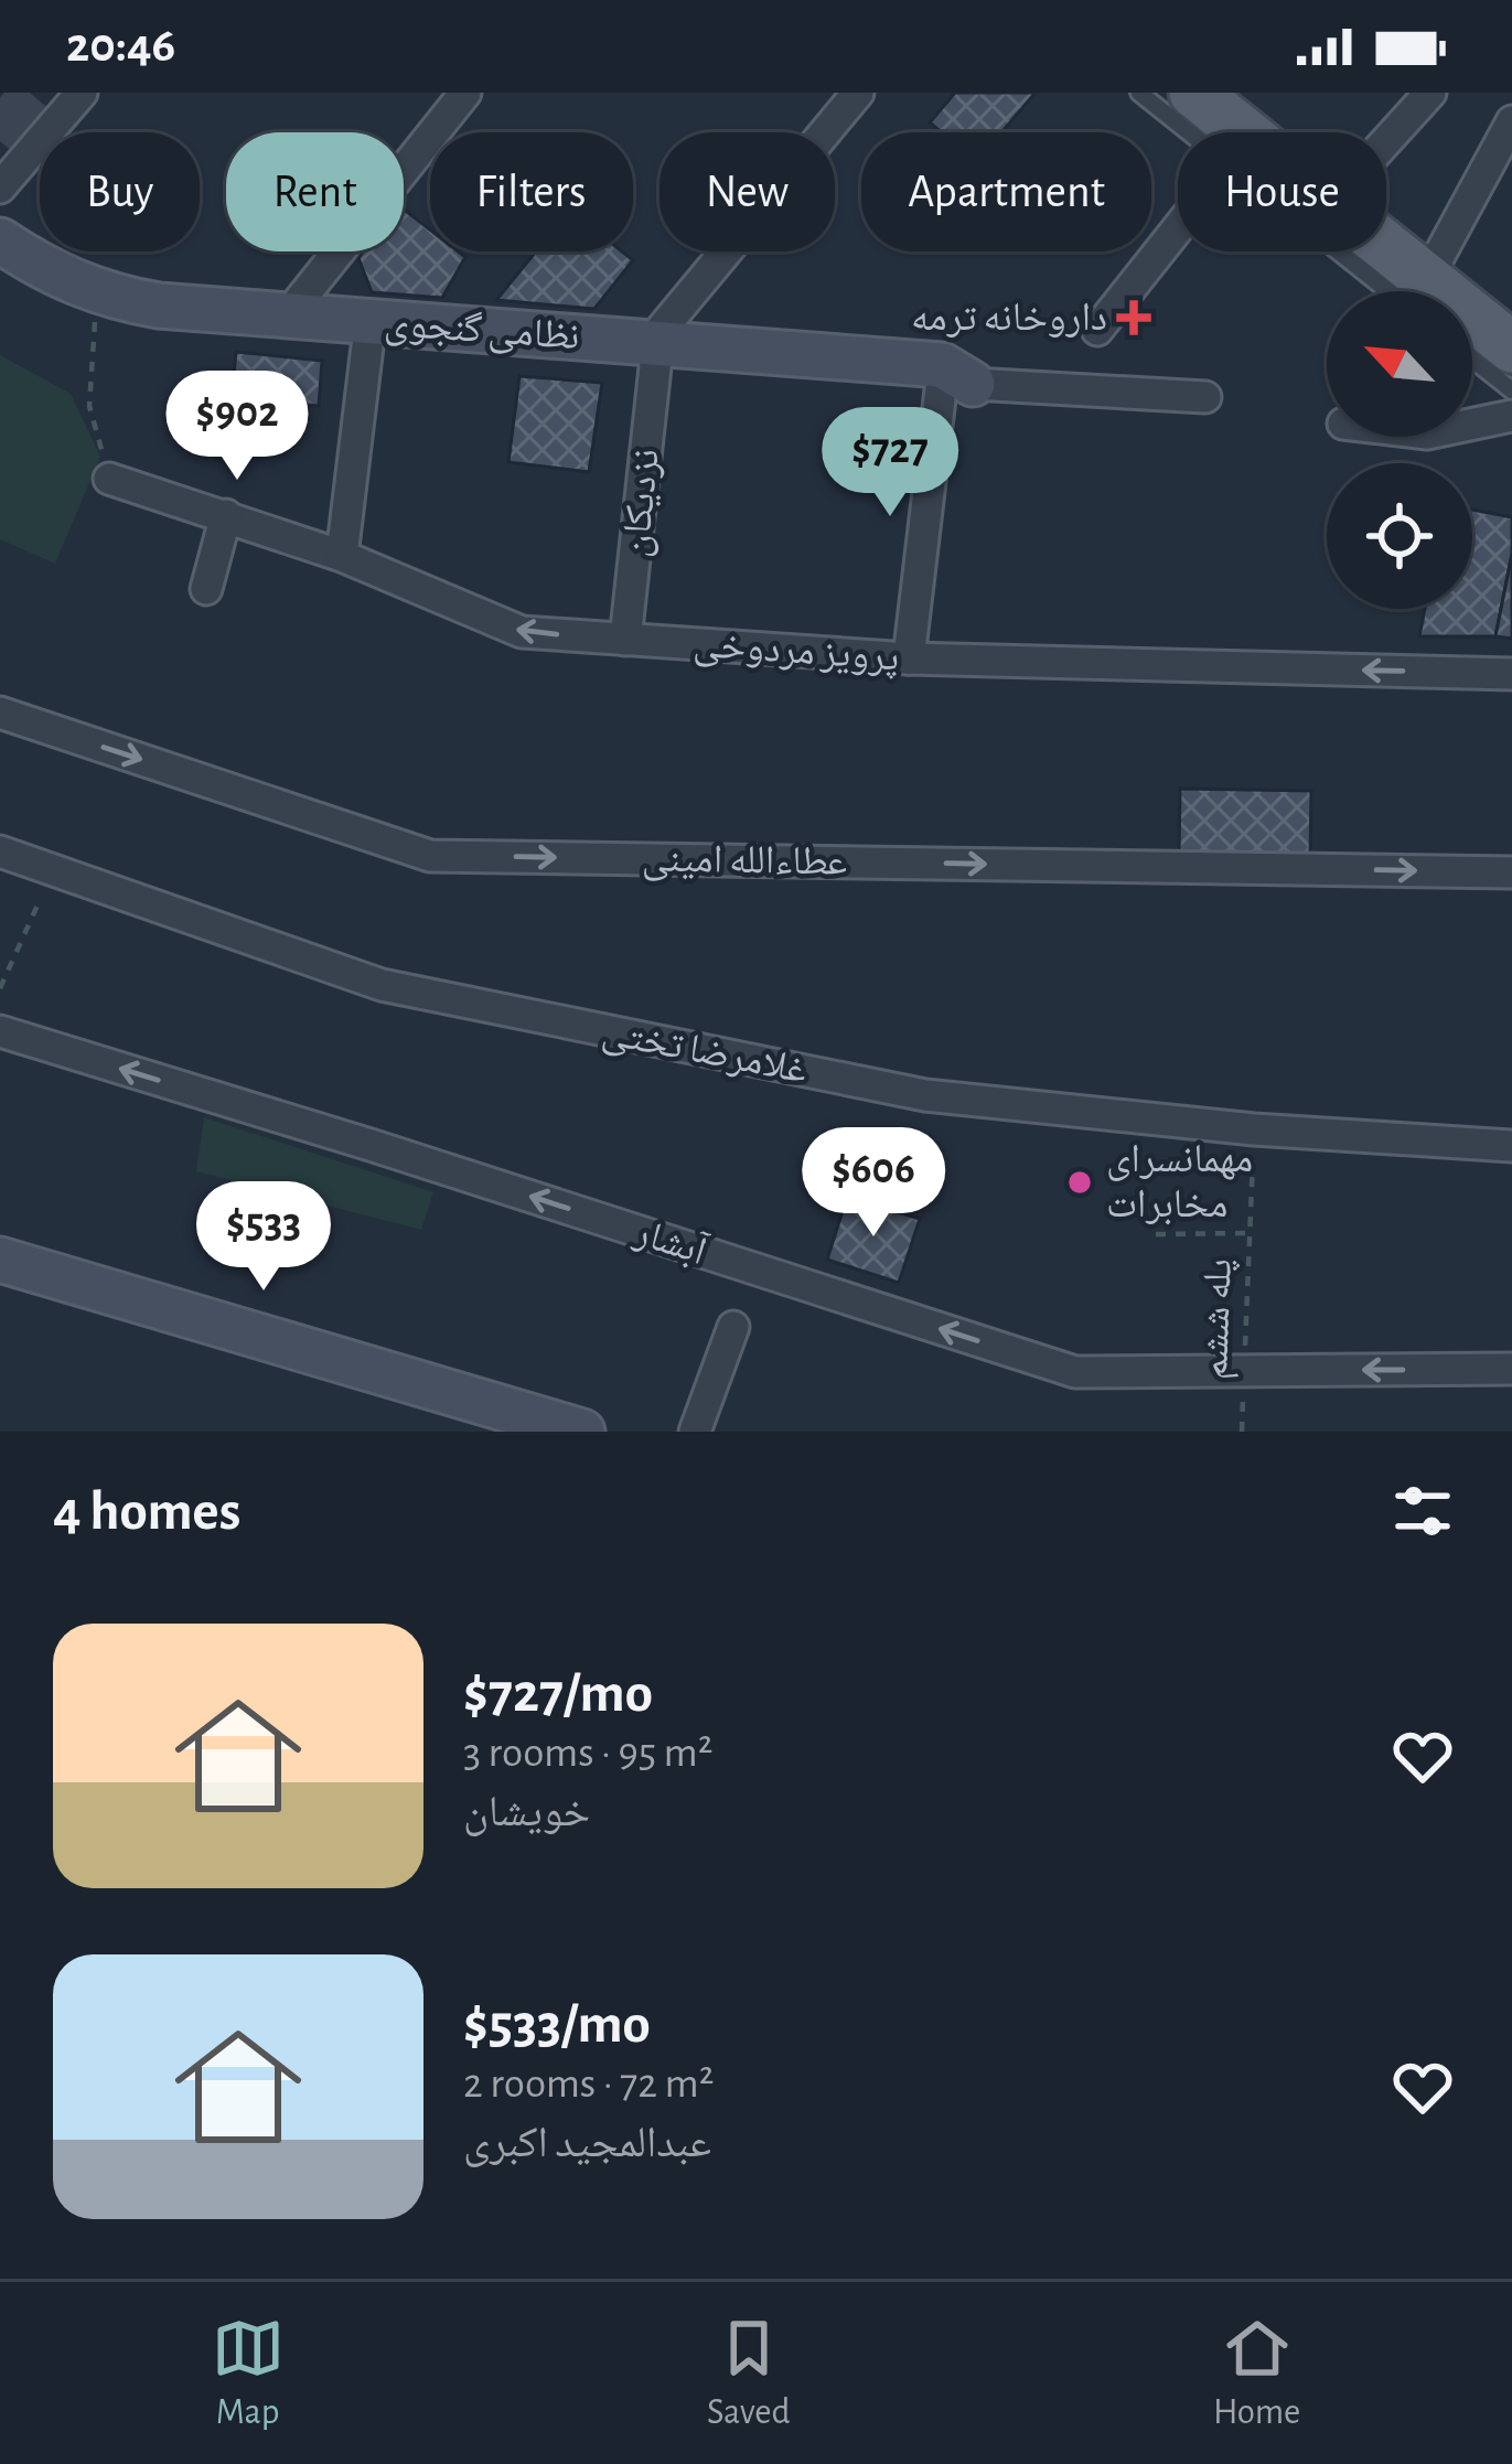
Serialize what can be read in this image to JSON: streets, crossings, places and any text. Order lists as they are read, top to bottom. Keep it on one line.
{"streets":{"street":["نظامی گنجوی","نزدیکان","پرویز مردوخی","عطاءالله امینی","غلامرضا تختی","آبشار"],"path":["پله ششم"]},"crossings":[["نظامی گنجوی","نزدیکان"],["نزدیکان","پرویز مردوخی"],["غلامرضا تختی","پله ششم"],["آبشار","پله ششم"]],"one_way":["پرویز مردوخی","عطاءالله امینی"],"places":{"health":["داروخانه ترمه"],"other":["مهمانسرای مخابرات"]},"north":"top left","page":{"status":"20:46","chip":["Buy","Rent","Filters","New","Apartment","House"],"price":["$902","$727","$606","$533"],"heading":"4 homes","list":[{"name":"$727/mo","note":"3 rooms · 95 m² · خویشان"},{"name":"$533/mo","note":"2 rooms · 72 m² · عبدالمجید اکبری"}],"tabs":["Map","Saved","Home"]}}
